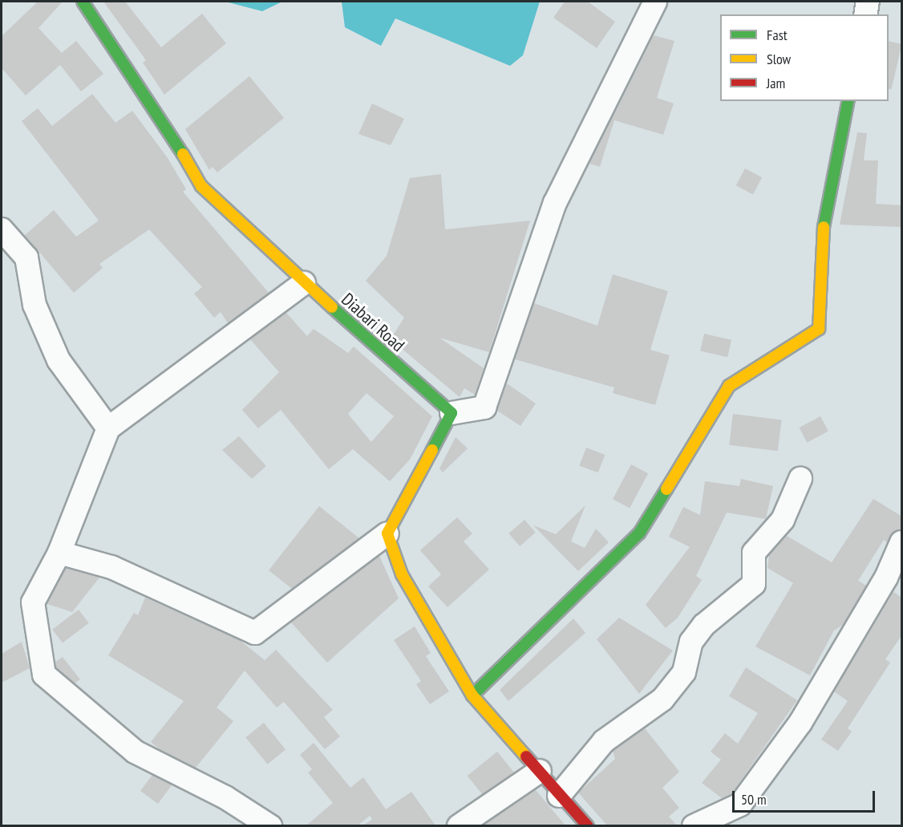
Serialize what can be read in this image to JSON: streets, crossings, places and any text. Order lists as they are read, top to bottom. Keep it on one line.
{"streets":{"street":["Diabari Road"]},"legend":["Fast","Slow","Jam"],"scale_bar":"50 m"}
